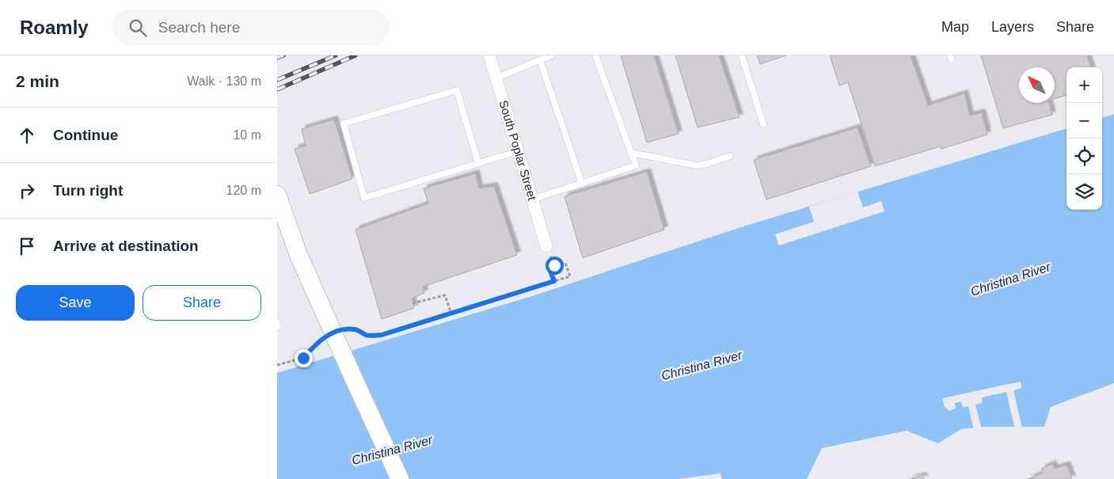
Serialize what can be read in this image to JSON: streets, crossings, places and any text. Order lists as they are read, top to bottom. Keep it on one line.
{"streets":{"street":["South Poplar Street"]},"water":["Christina River"],"north":"top left","page":{"header":"Roamly","search":"Search here","nav":["Map","Layers","Share"],"heading":["2 min","Walk · 130 m"],"map_buttons":["+","−"],"list":[["Continue","10 m"],["Turn right","120 m"],"Arrive at destination"],"buttons":["Save","Share"]}}
